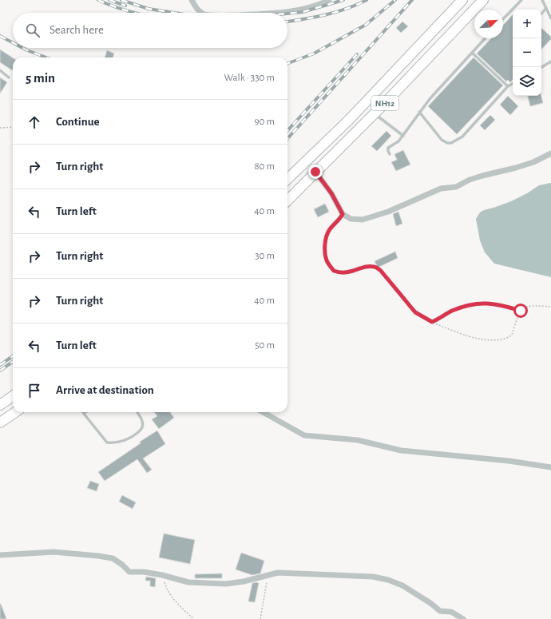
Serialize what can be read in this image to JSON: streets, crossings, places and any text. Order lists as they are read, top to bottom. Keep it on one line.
{"streets":{"highway":["NH12"]},"north":"top right","page":{"map_buttons":["+","−"],"search":"Search here","heading":["5 min","Walk · 330 m"],"list":[["Continue","90 m"],["Turn right","80 m"],["Turn left","40 m"],["Turn right","30 m"],["Turn right","40 m"],["Turn left","50 m"],"Arrive at destination"]}}
